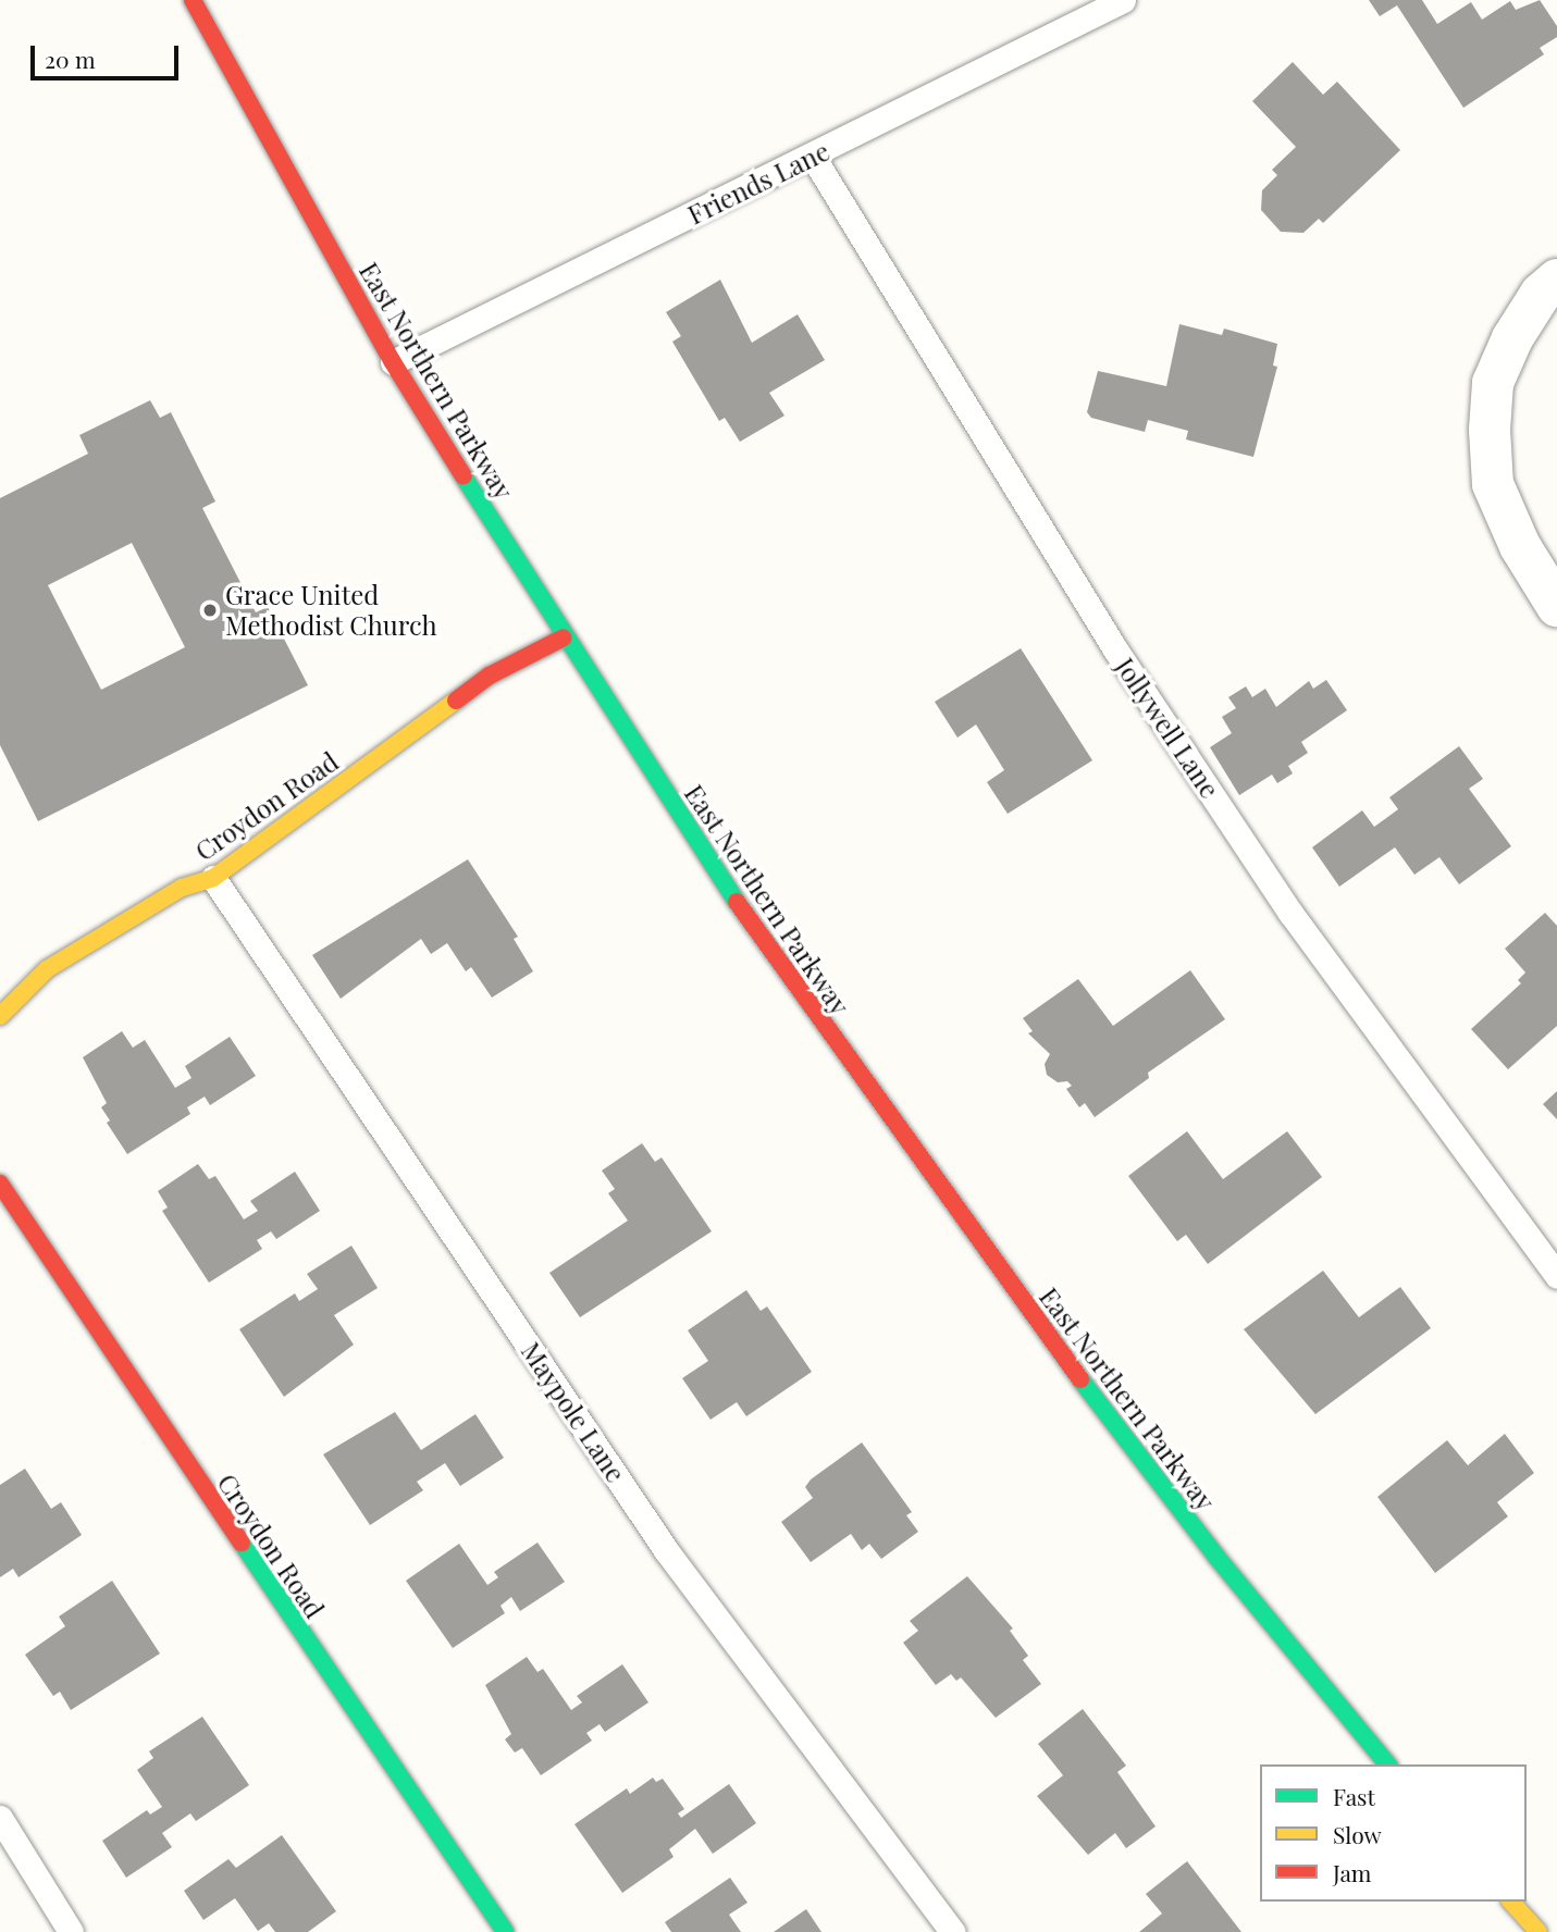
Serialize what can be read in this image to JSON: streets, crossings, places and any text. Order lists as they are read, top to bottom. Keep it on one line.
{"streets":{"main road":["East Northern Parkway","Croydon Road"],"lane":["Friends Lane","Jollywell Lane","Maypole Lane"]},"crossings":[["Friends Lane","East Northern Parkway"],["Friends Lane","Jollywell Lane"],["East Northern Parkway","Croydon Road"],["Croydon Road","Maypole Lane"]],"places":["Grace United Methodist Church"],"legend":["Fast","Slow","Jam"],"scale_bar":"20 m"}
